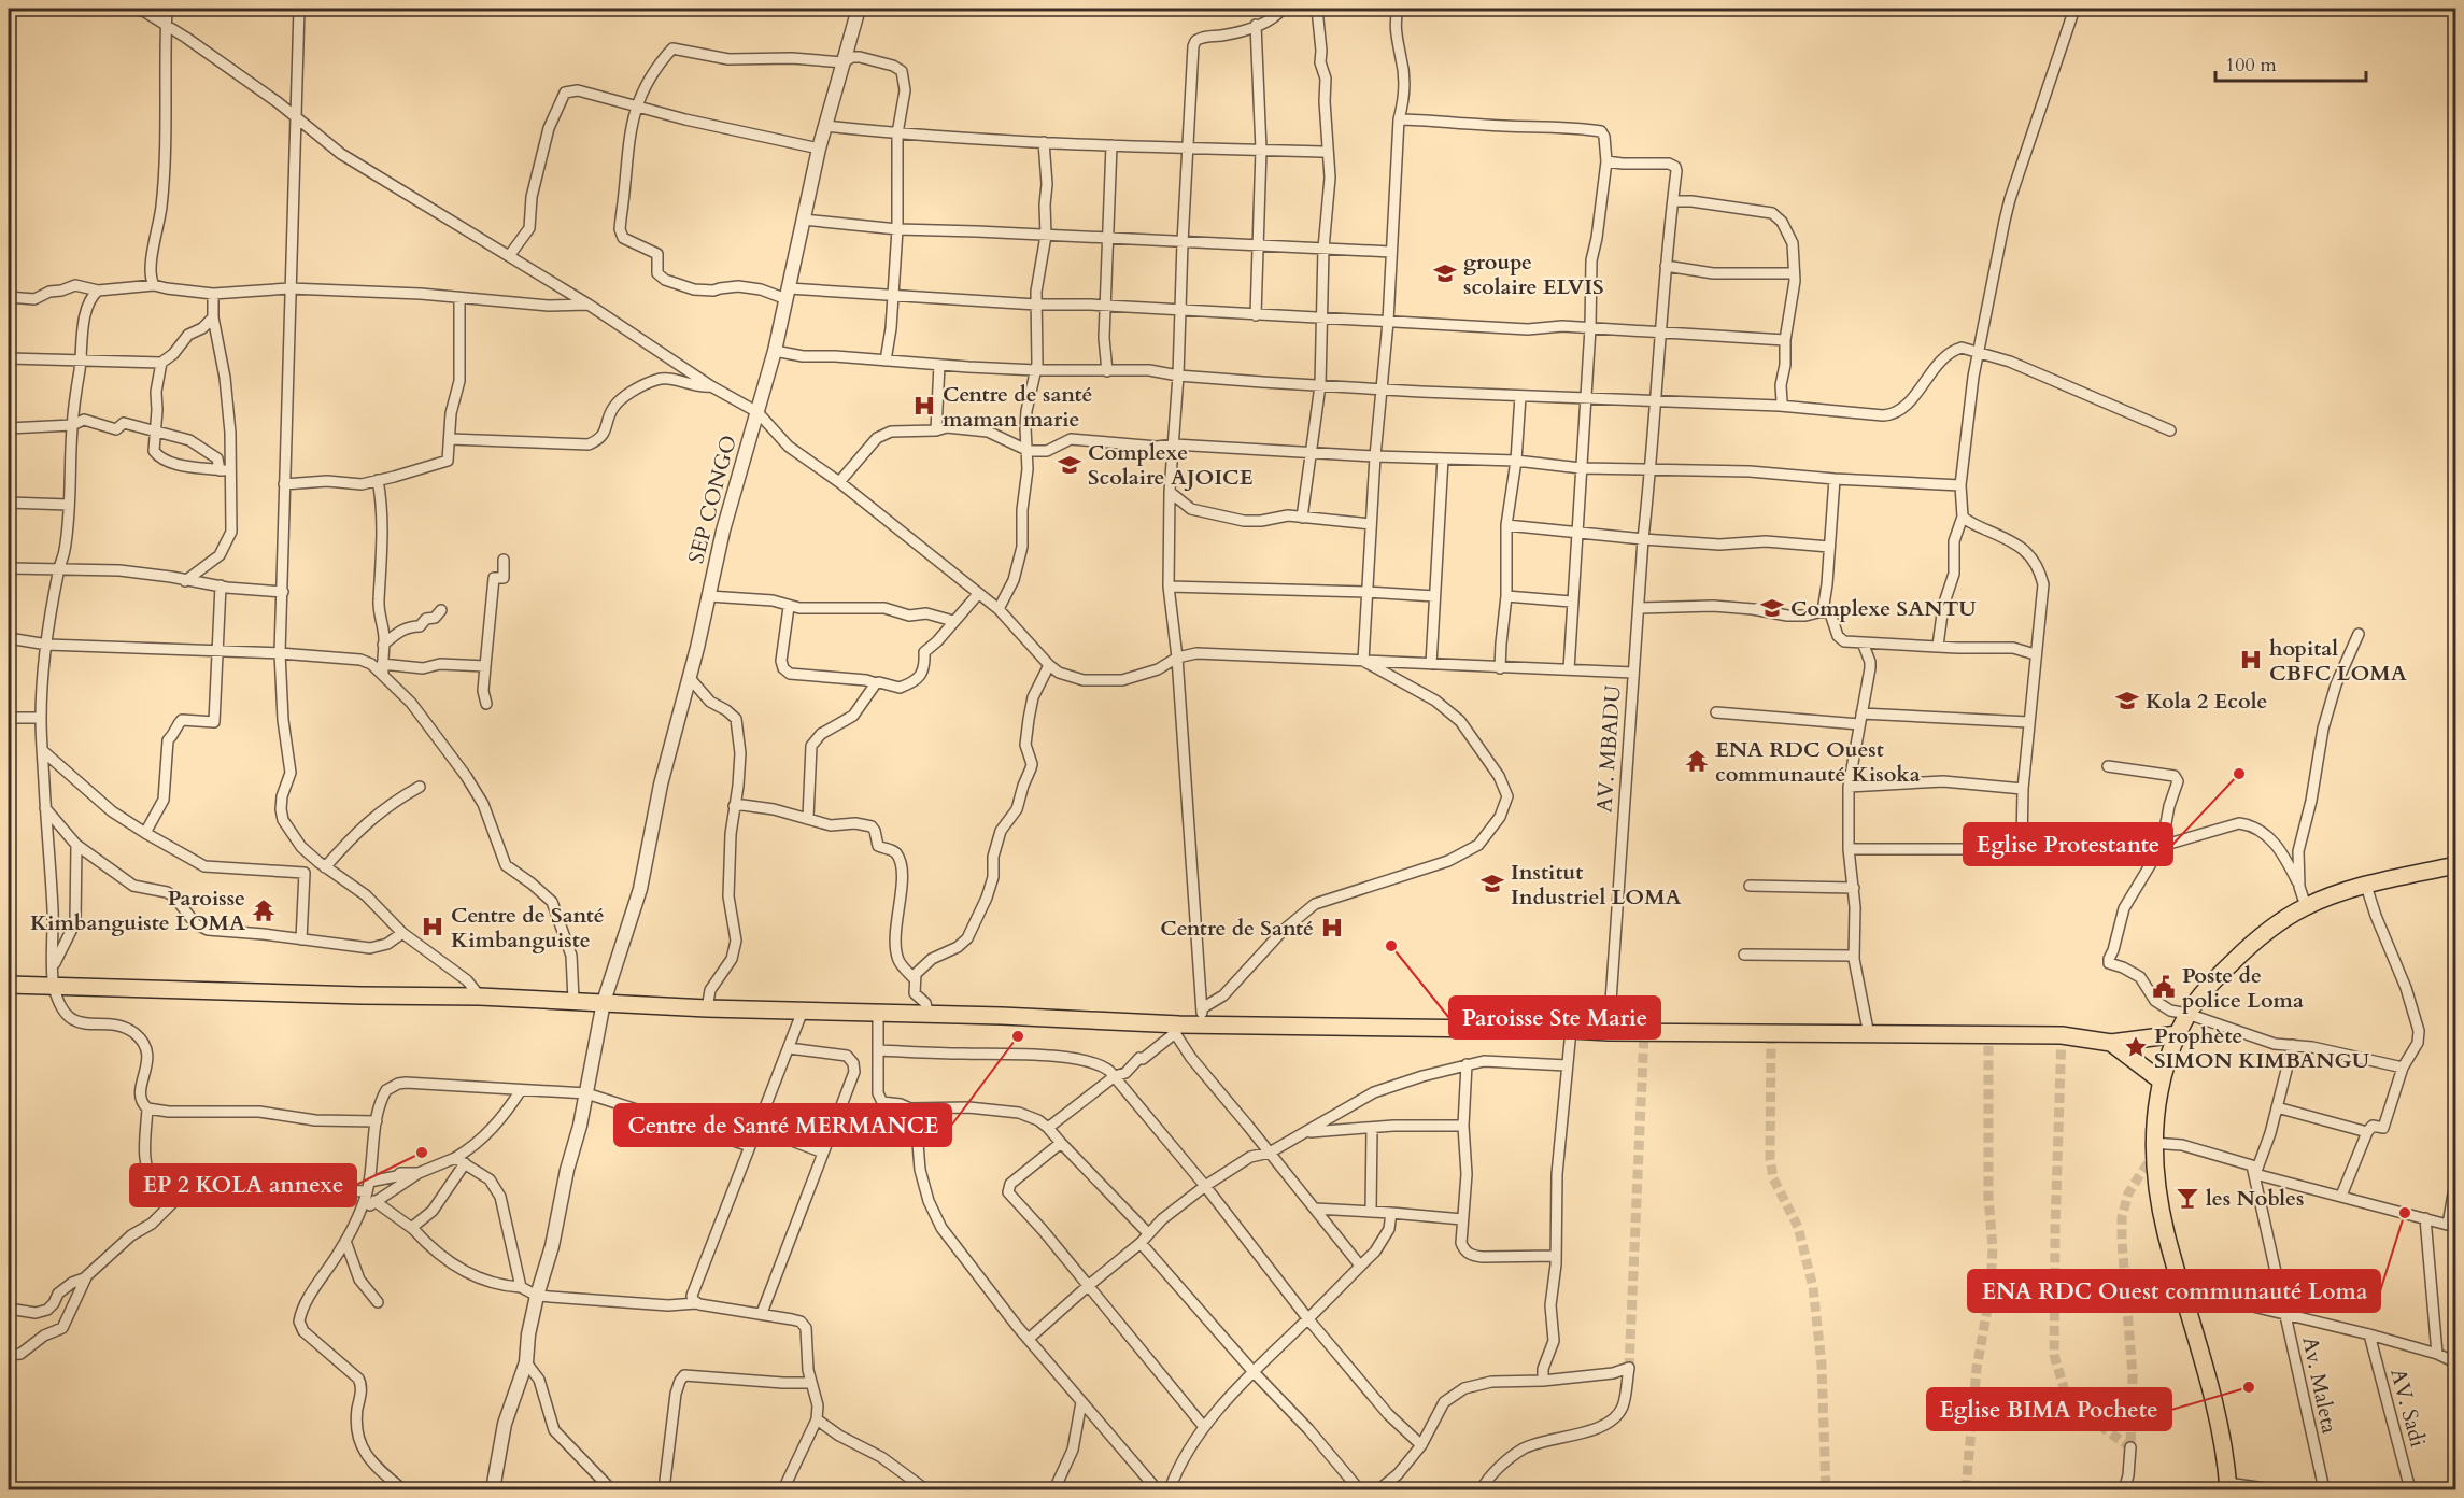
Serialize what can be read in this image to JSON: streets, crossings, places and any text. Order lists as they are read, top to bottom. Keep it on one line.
{"streets":{"street":["SEP CONGO","AV. MBADU","Av. Maleta","AV. Sadi"]},"places":{"school or university":["groupe scolaire ELVIS","Complexe Scolaire AJOICE","Complexe SANTU","Kola 2 Ecole","Institut Industriel LOMA"],"hospital":["Centre de santé maman marie","hopital CBFC LOMA","Centre de Santé Kimbanguiste","Centre de Santé"],"temple":["ENA RDC Ouest communauté Kisoka","Paroisse Kimbanguiste LOMA"],"other":["Eglise Protestante","Paroisse Ste Marie","Centre de Santé MERMANCE","EP 2 KOLA annexe","ENA RDC Ouest communauté Loma","Eglise BIMA Pochete"],"public building":["Poste de police Loma"],"place":["Prophète SIMON KIMBANGU"],"bar":["les Nobles"]},"scale_bar":"100 m"}
